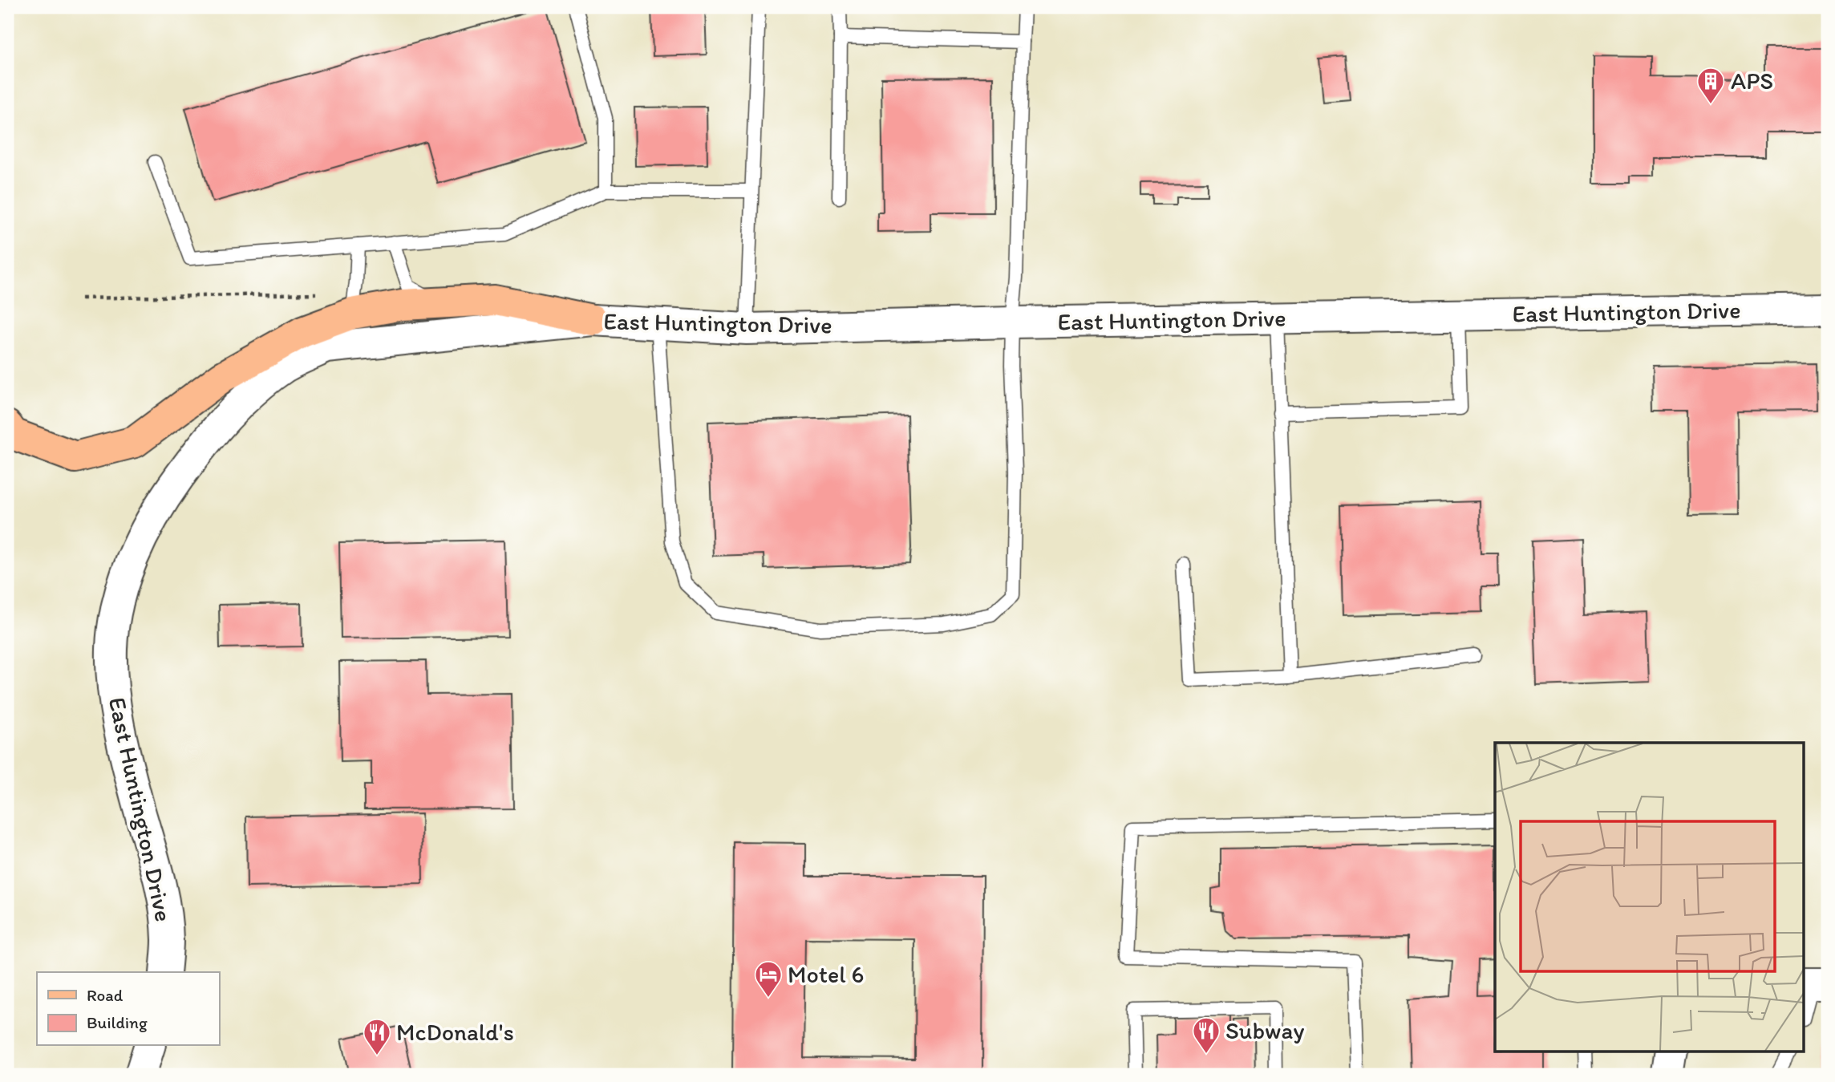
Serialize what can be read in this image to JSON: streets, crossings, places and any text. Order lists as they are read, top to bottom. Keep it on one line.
{"streets":{"street":["East Huntington Drive"]},"places":{"building":["APS"],"hotel":["Motel 6"],"restaurant":["Subway","McDonald's"]},"legend":["Road","Building"]}
